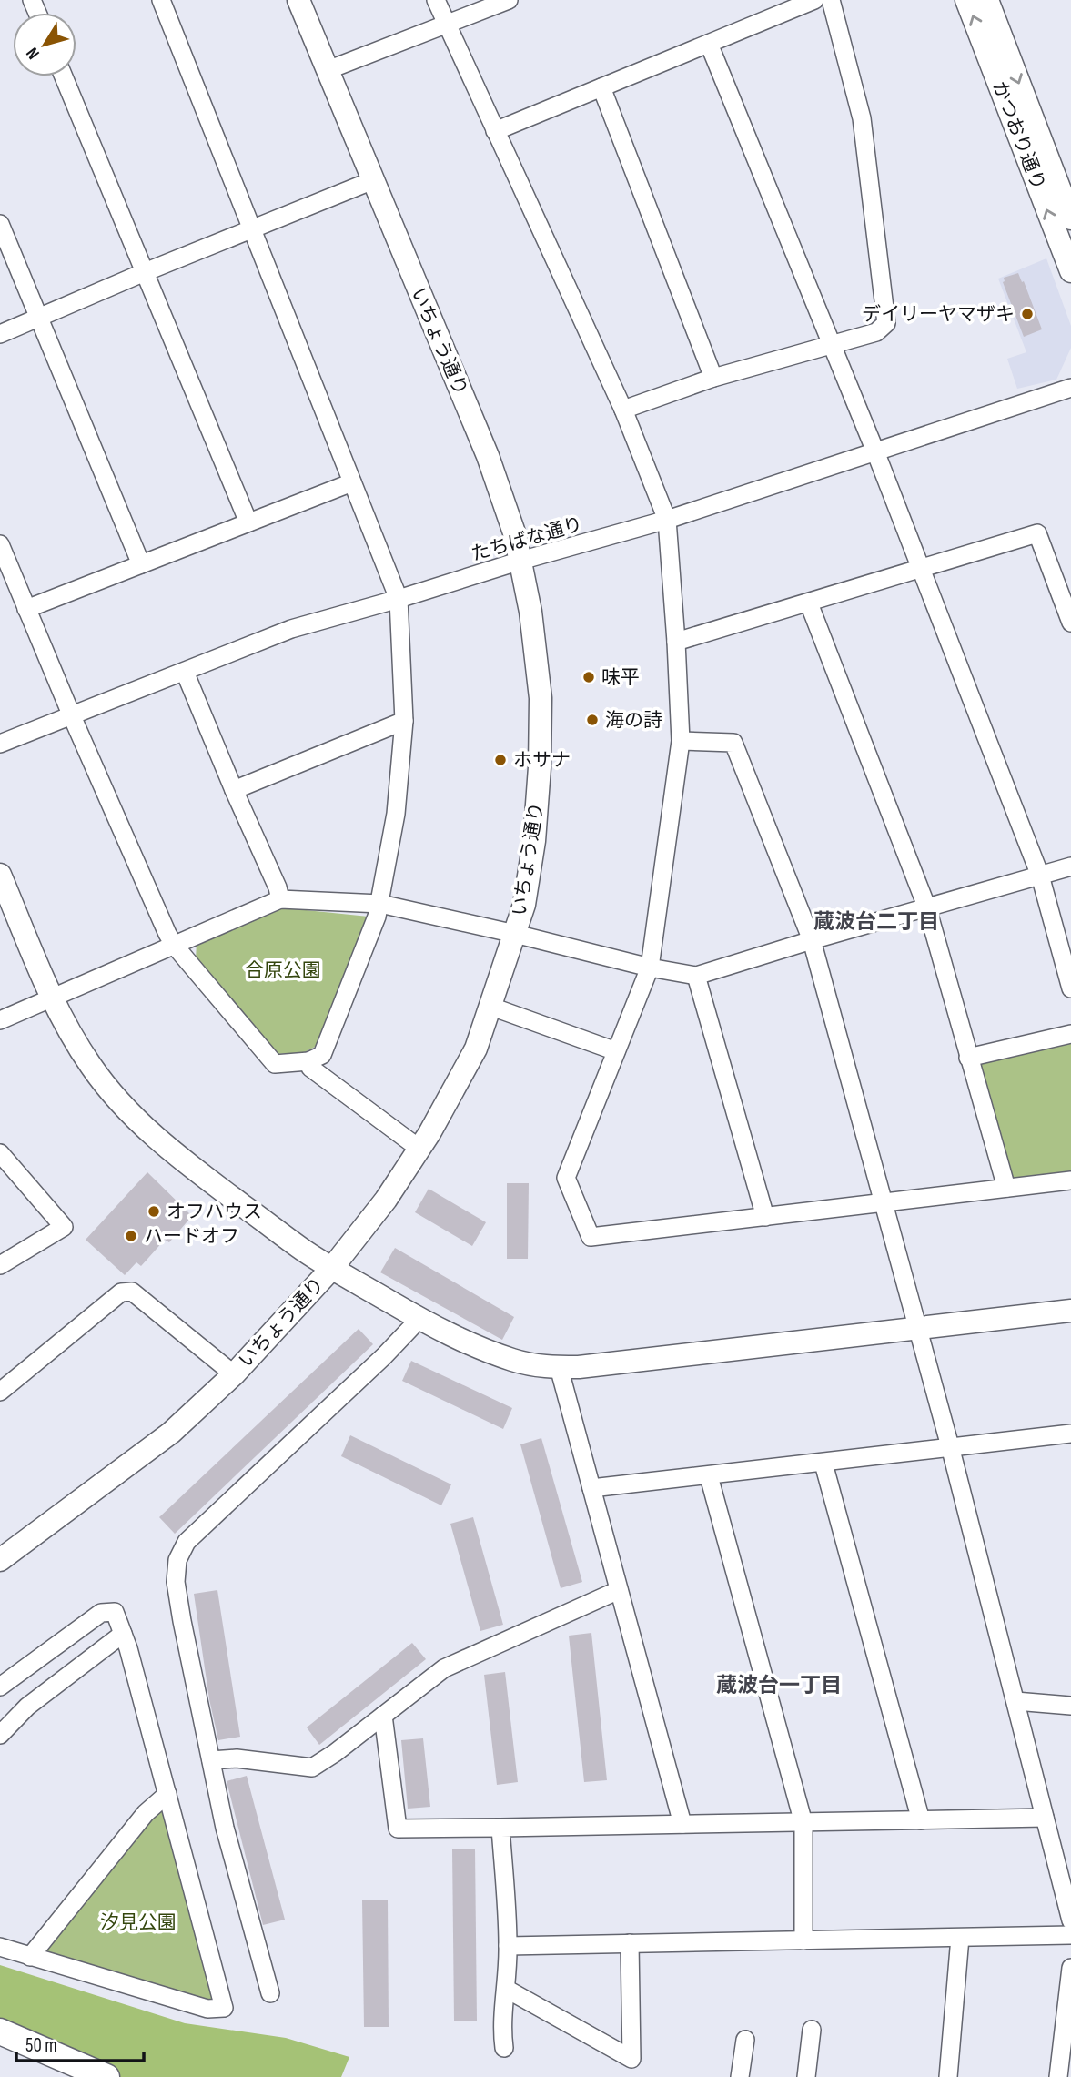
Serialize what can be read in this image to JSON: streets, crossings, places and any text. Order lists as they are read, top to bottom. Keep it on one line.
{"streets":{"street":["かつおり通り","いちょう通り","たちばな通り"]},"crossings":[["いちょう通り","たちばな通り"]],"districts":["蔵波台二丁目","蔵波台一丁目"],"parks":["合原公園","汐見公園"],"places":["デイリーヤマザキ","味平","海の詩","ホサナ","オフハウス","ハードオフ"],"scale_bar":"50 m","north":"bottom left"}
